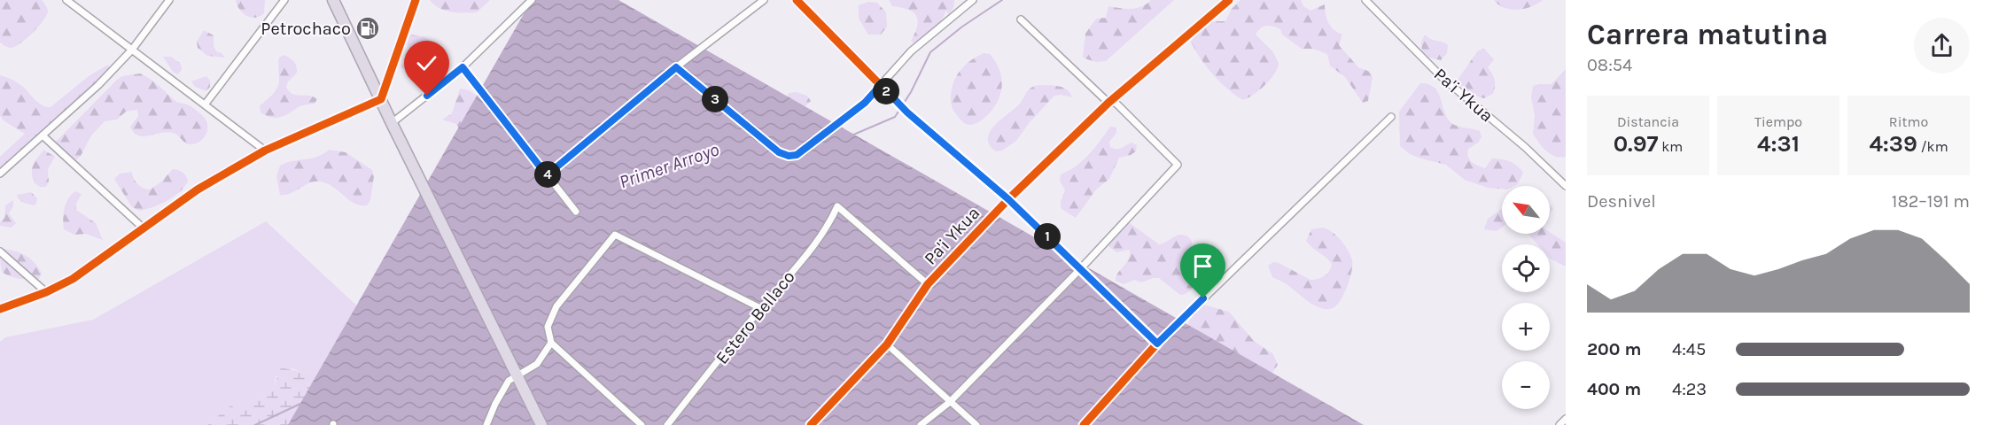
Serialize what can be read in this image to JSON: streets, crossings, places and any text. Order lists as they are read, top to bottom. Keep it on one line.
{"streets":{"street":["Pa'i Ykua","Estero Bellaco"]},"crossings":[["Pa'i Ykua","Estero Bellaco"]],"water":["Primer Arroyo"],"places":{"fuel station":["Petrochaco"]},"north":"top left","page":{"heading":["Carrera matutina","08:54"],"pins":["2","3","4","1"],"stats":[["Distancia","0.97 km"],["Tiempo","4:31"],["Ritmo","4:39 /km"]],"chart":["Desnivel","182–191 m"],"map_buttons":["+","−"],"list":[{"name":"200 m","note":"4:45"},{"name":"400 m","note":"4:23"}]}}
